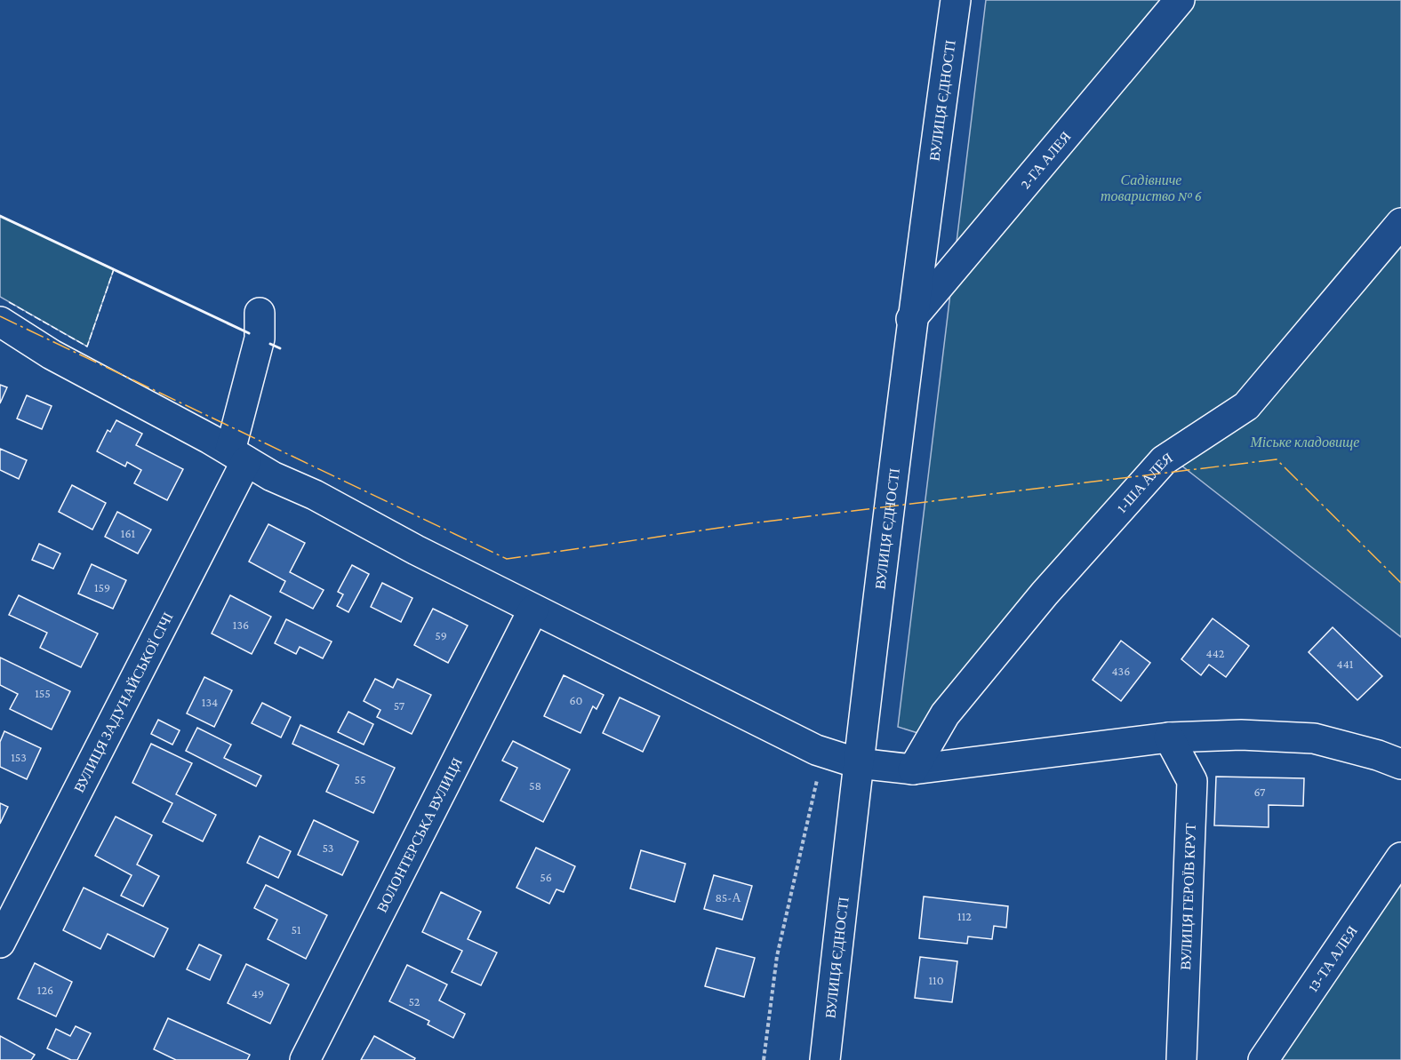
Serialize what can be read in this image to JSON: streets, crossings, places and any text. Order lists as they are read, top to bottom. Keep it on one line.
{"streets":{"street":["ВУЛИЦЯ ЄДНОСТІ","2-ГА АЛЕЯ","1-ША АЛЕЯ","ВУЛИЦЯ ЗАДУНАЙСЬКОЇ СІЧІ","ВОЛОНТЕРСЬКА ВУЛИЦЯ","ВУЛИЦЯ ГЕРОЇВ КРУТ","13-ТА АЛЕЯ"]},"crossings":[["ВУЛИЦЯ ЄДНОСТІ","2-ГА АЛЕЯ"]],"parks":["Садівниче товариство № 6","Міське кладовище"],"house_numbers":["161","159","136","59","442","441","436","155","60","134","57","153","55","58","67","53","56","85-А","112","51","110","126","49","52"]}
